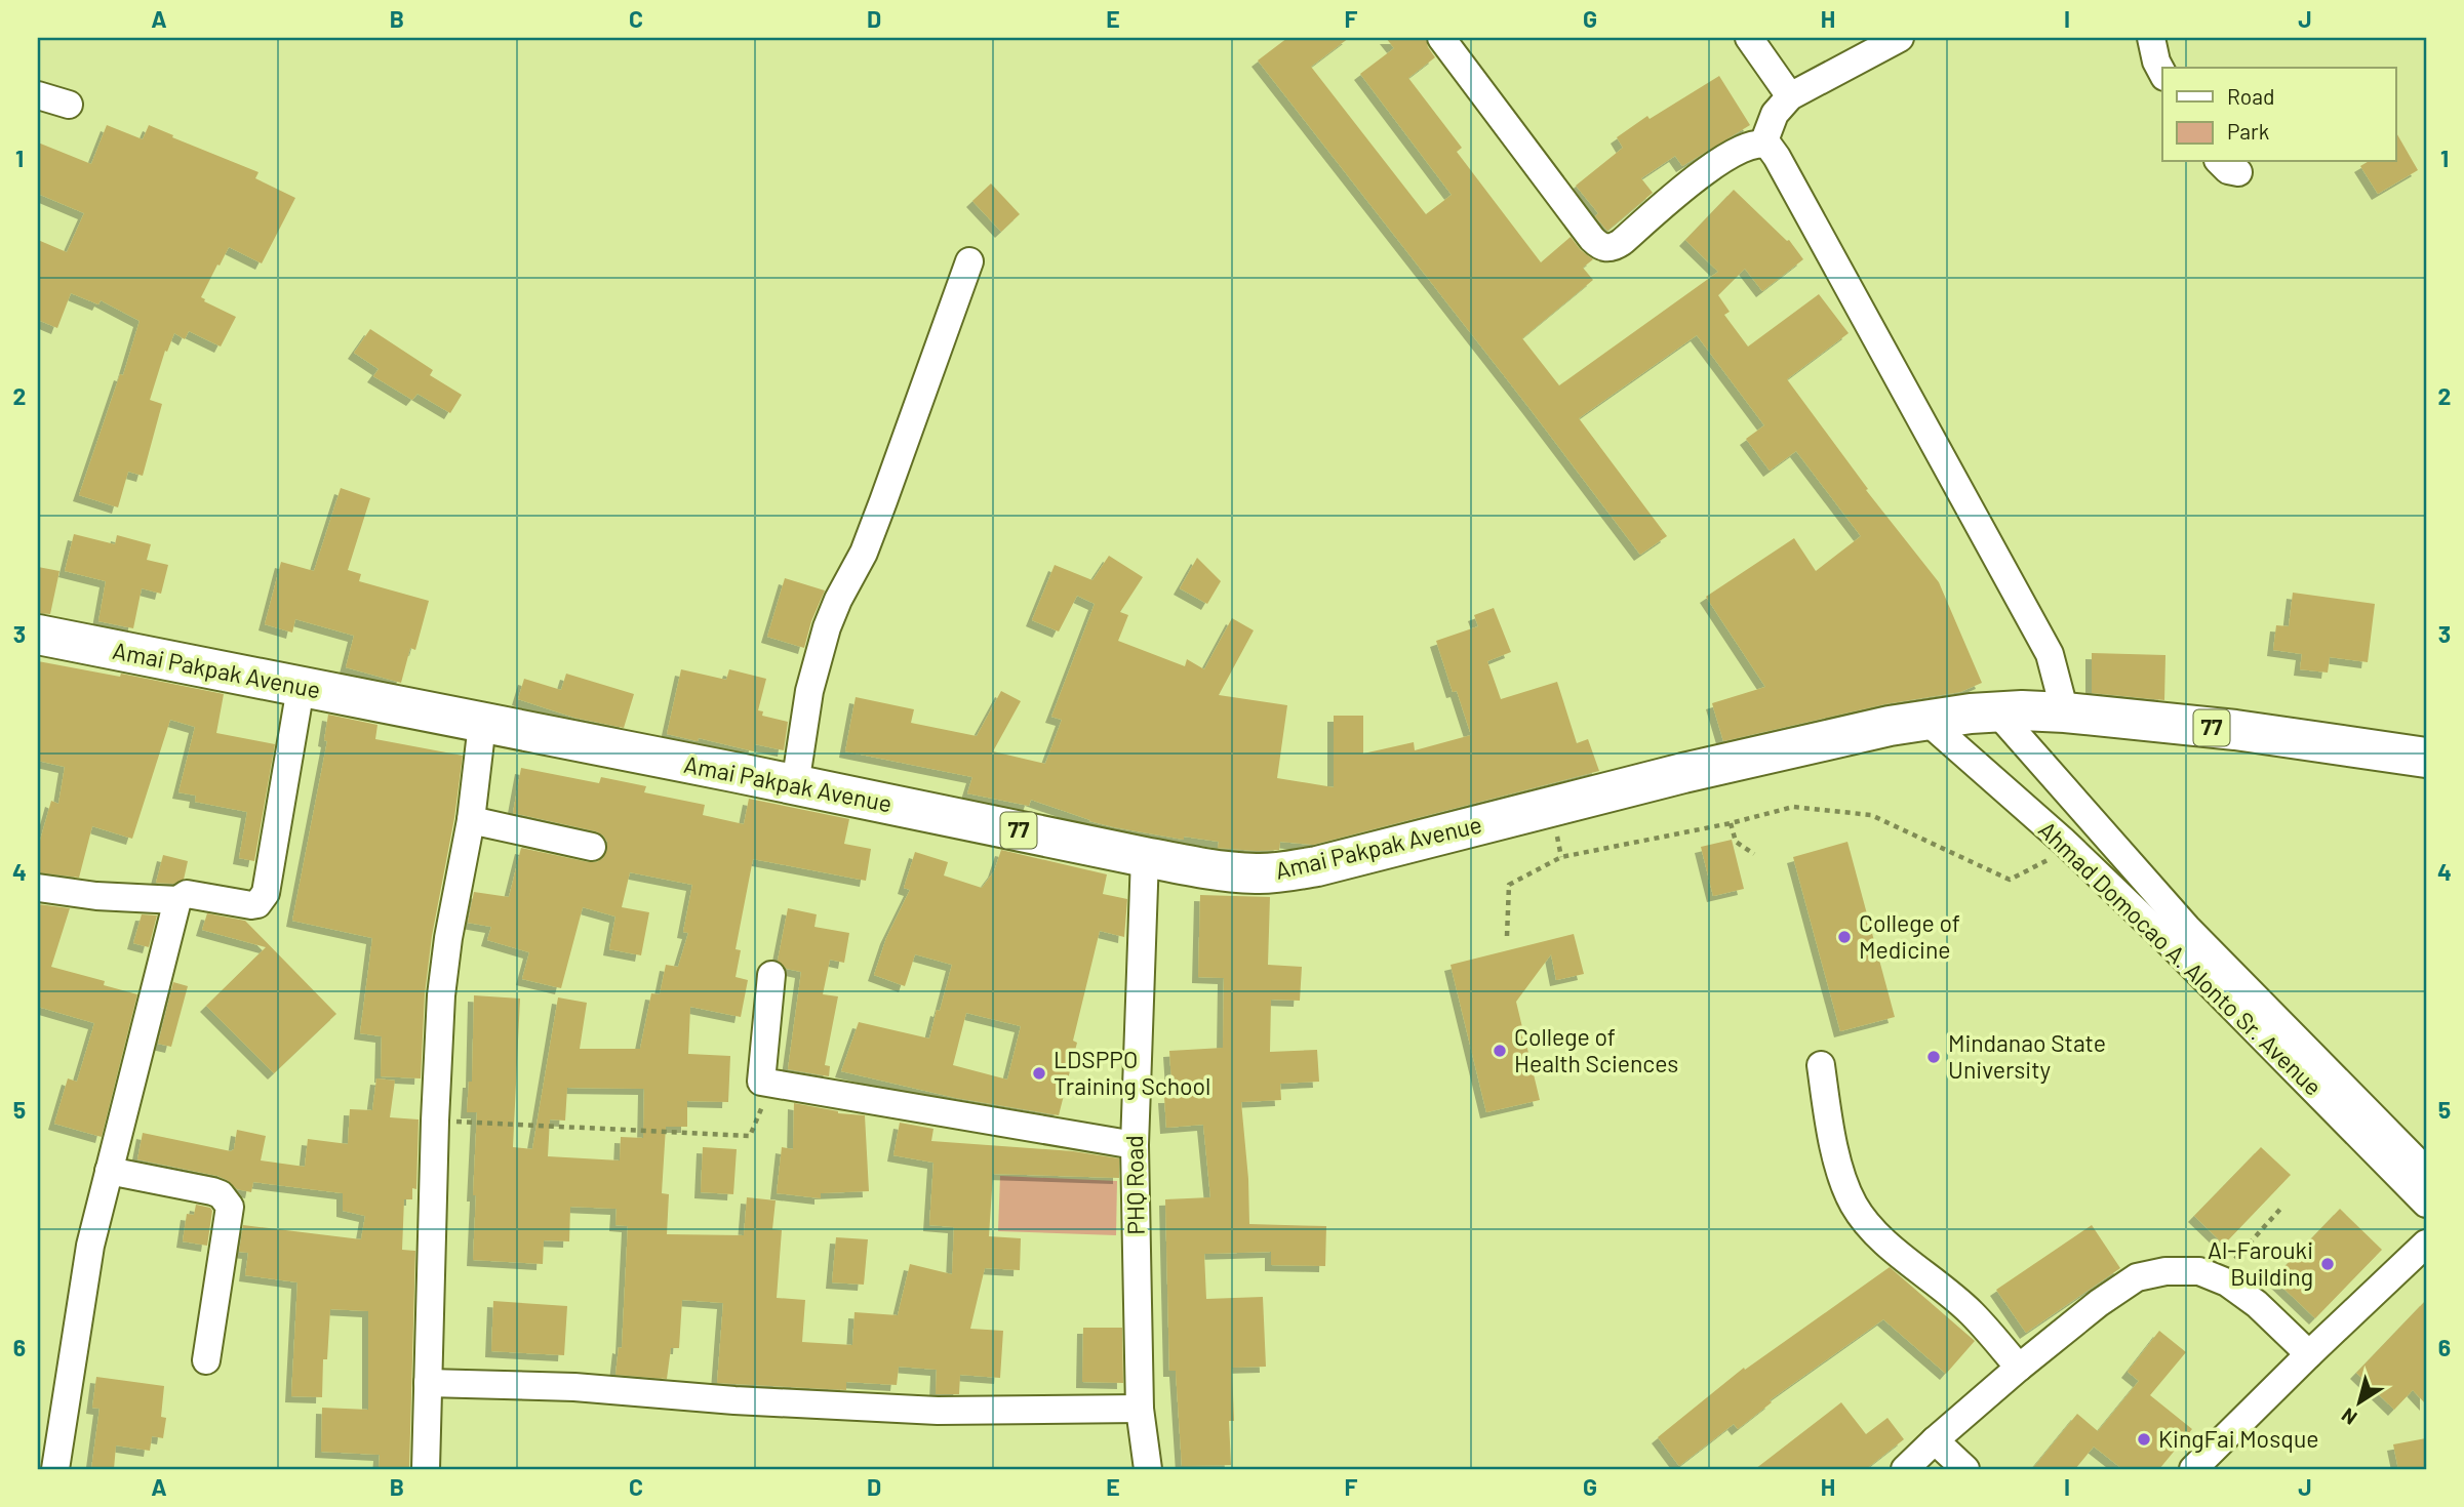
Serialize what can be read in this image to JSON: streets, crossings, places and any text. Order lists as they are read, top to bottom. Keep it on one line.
{"streets":{"highway":["Amai Pakpak Avenue","77"],"street":["Ahmad Domocao A. Alonto Sr. Avenue","PHQ Road"]},"crossings":[["Amai Pakpak Avenue","Ahmad Domocao A. Alonto Sr. Avenue"],["Amai Pakpak Avenue","PHQ Road"]],"places":["College of Medicine","College of Health Sciences","Mindanao State University","LDSPPO Training School","Al-Farouki Building","KingFai Mosque"],"legend":["Road","Park"],"north":"bottom left","grid":{"columns":["A","B","C","D","E","F","G","H","I","J"],"rows":["1","2","3","4","5","6"]}}
